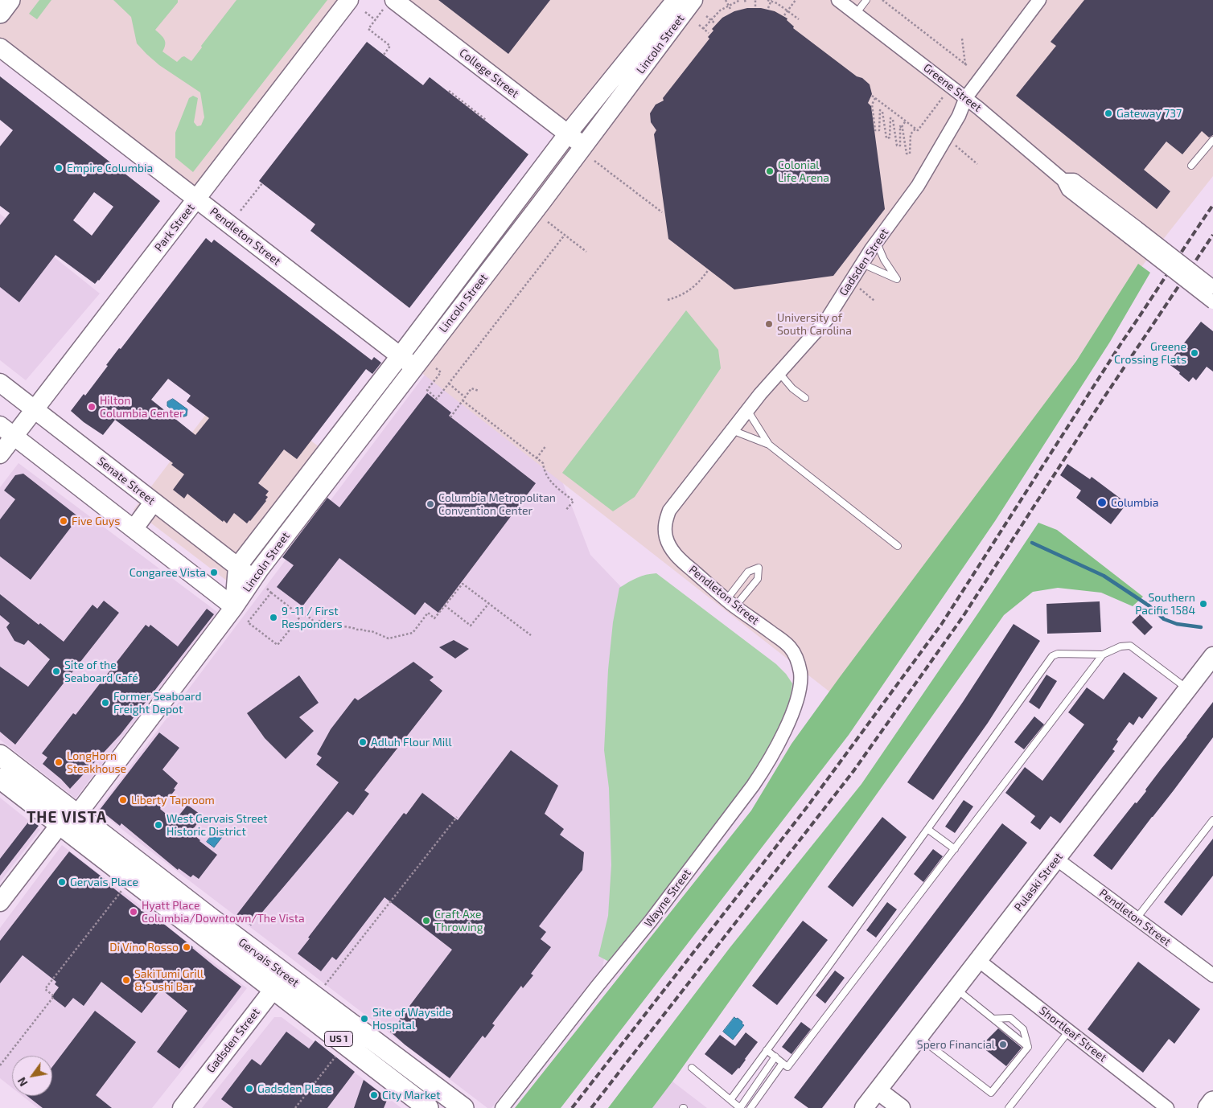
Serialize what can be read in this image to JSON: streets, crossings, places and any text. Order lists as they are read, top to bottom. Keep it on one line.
{"streets":{"main road":["Gervais Street","US 1"],"street":["Lincoln Street","College Street","Greene Street","Park Street","Pendleton Street","Gadsden Street","Senate Street","Pulaski Street","Wayne Street","Shortleaf Street"]},"crossings":[["Lincoln Street","College Street"],["Lincoln Street","Pendleton Street"],["Lincoln Street","Senate Street"],["Lincoln Street","Gervais Street"],["Greene Street","Gadsden Street"],["Park Street","Pendleton Street"],["Park Street","Senate Street"],["Pendleton Street","Gadsden Street"],["Pendleton Street","Pulaski Street"],["Pendleton Street","Wayne Street"],["Gadsden Street","Gervais Street"],["Pulaski Street","Shortleaf Street"]],"districts":["THE VISTA"],"places":["Gateway 737","Empire Columbia","Colonial Life Arena","University of South Carolina","Greene Crossing Flats","Hilton Columbia Center","Columbia","Columbia Metropolitan Convention Center","Five Guys","Congaree Vista","Southern Pacific 1584","9 -11 / First Responders","Site of the Seaboard Café","Former Seaboard Freight Depot","Adluh Flour Mill","LongHorn Steakhouse","Liberty Taproom","West Gervais Street Historic District","Gervais Place","Hyatt Place Columbia/Downtown/The Vista","Craft Axe Throwing","Di Vino Rosso","SakiTumi Grill & Sushi Bar","Site of Wayside Hospital","Spero Financial","Gadsden Place","City Market"],"north":"bottom left"}
